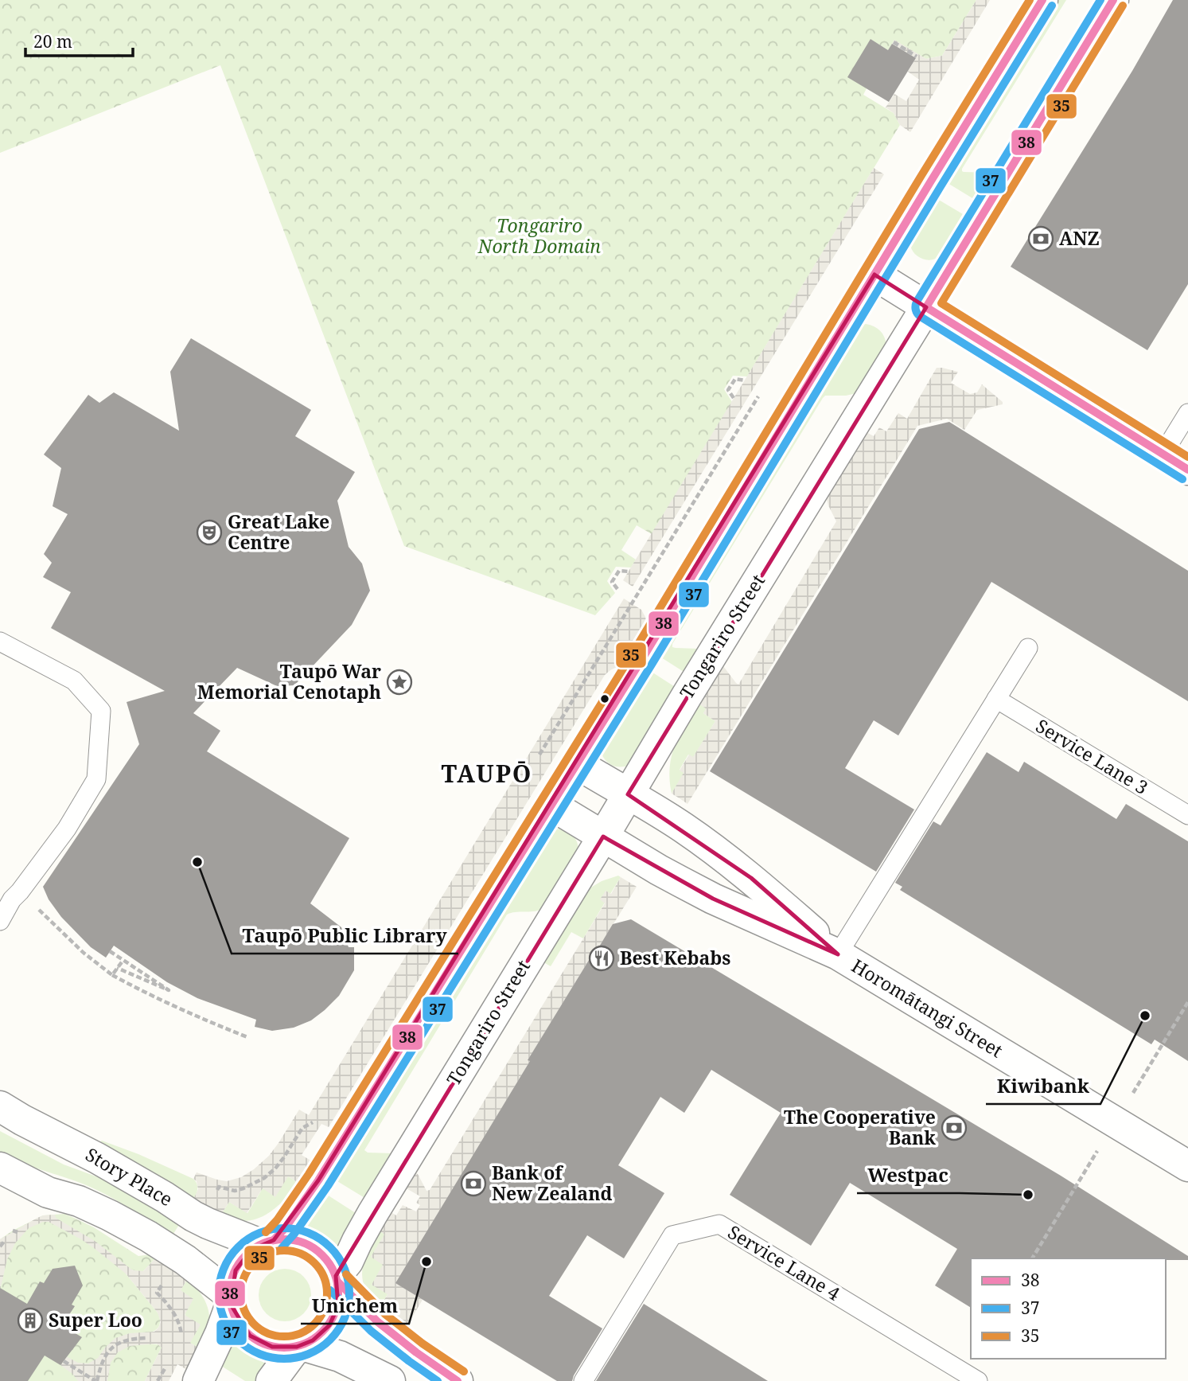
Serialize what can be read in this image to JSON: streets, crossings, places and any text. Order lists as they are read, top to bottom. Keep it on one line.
{"streets":{"street":["Tongariro Street","Horomātangi Street","Story Place"],"lane":["Service Lane 3","Service Lane 4"]},"crossings":[["Tongariro Street","Horomātangi Street"],["Tongariro Street","Story Place"]],"districts":["TAUPŌ"],"parks":["Tongariro North Domain"],"places":{"bank":["ANZ","The Cooperative Bank","Bank of New Zealand"],"theatre":["Great Lake Centre"],"place":["Taupō War Memorial Cenotaph"],"other":["Taupō Public Library","Kiwibank","Westpac","Unichem"],"restaurant":["Best Kebabs"],"building":["Super Loo"]},"lines":["transit line 38","transit line 37","transit line 35"],"legend":["38","37","35"],"scale_bar":"20 m"}
